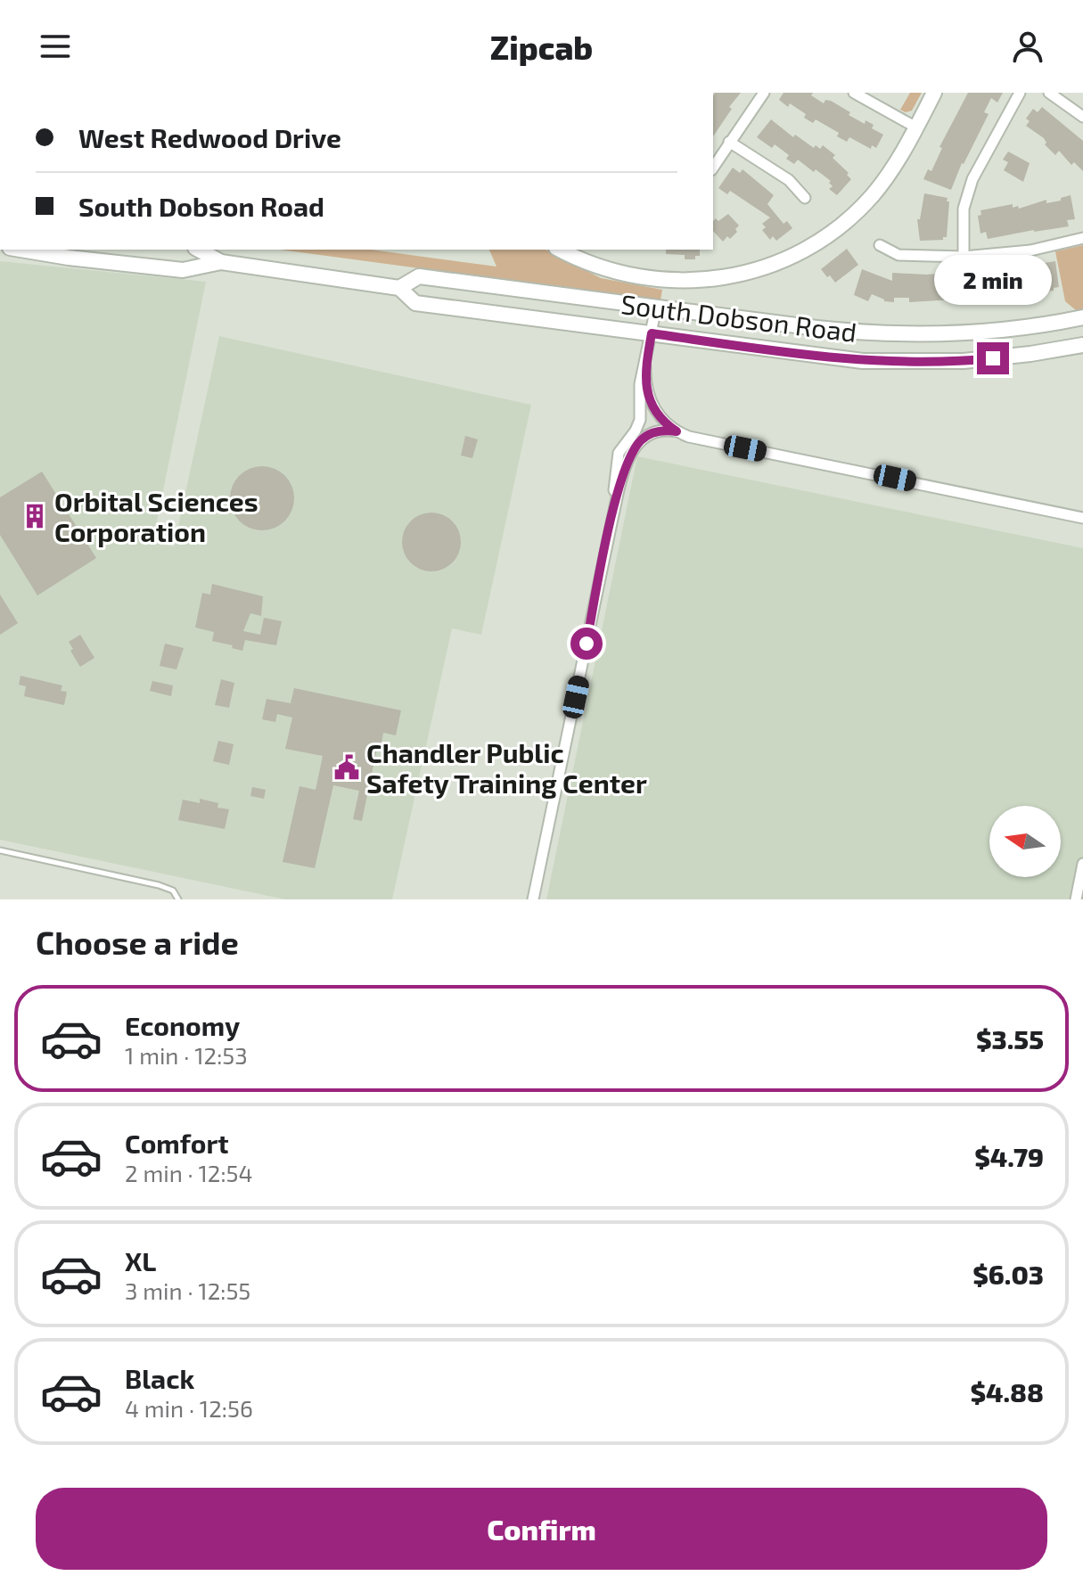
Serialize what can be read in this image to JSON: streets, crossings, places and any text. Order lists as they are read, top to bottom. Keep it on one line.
{"streets":{"main road":["South Dobson Road"]},"places":{"building":["Orbital Sciences Corporation"],"public building":["Chandler Public Safety Training Center"]},"north":"left","page":{"header":"Zipcab","banner":["West Redwood Drive","South Dobson Road"],"bubble":"2 min","heading":"Choose a ride","list":[{"name":"Economy","note":"1 min · 12:53","value":"$3.55"},{"name":"Comfort","note":"2 min · 12:54","value":"$4.79"},{"name":"XL","note":"3 min · 12:55","value":"$6.03"},{"name":"Black","note":"4 min · 12:56","value":"$4.88"}],"buttons":"Confirm"}}
